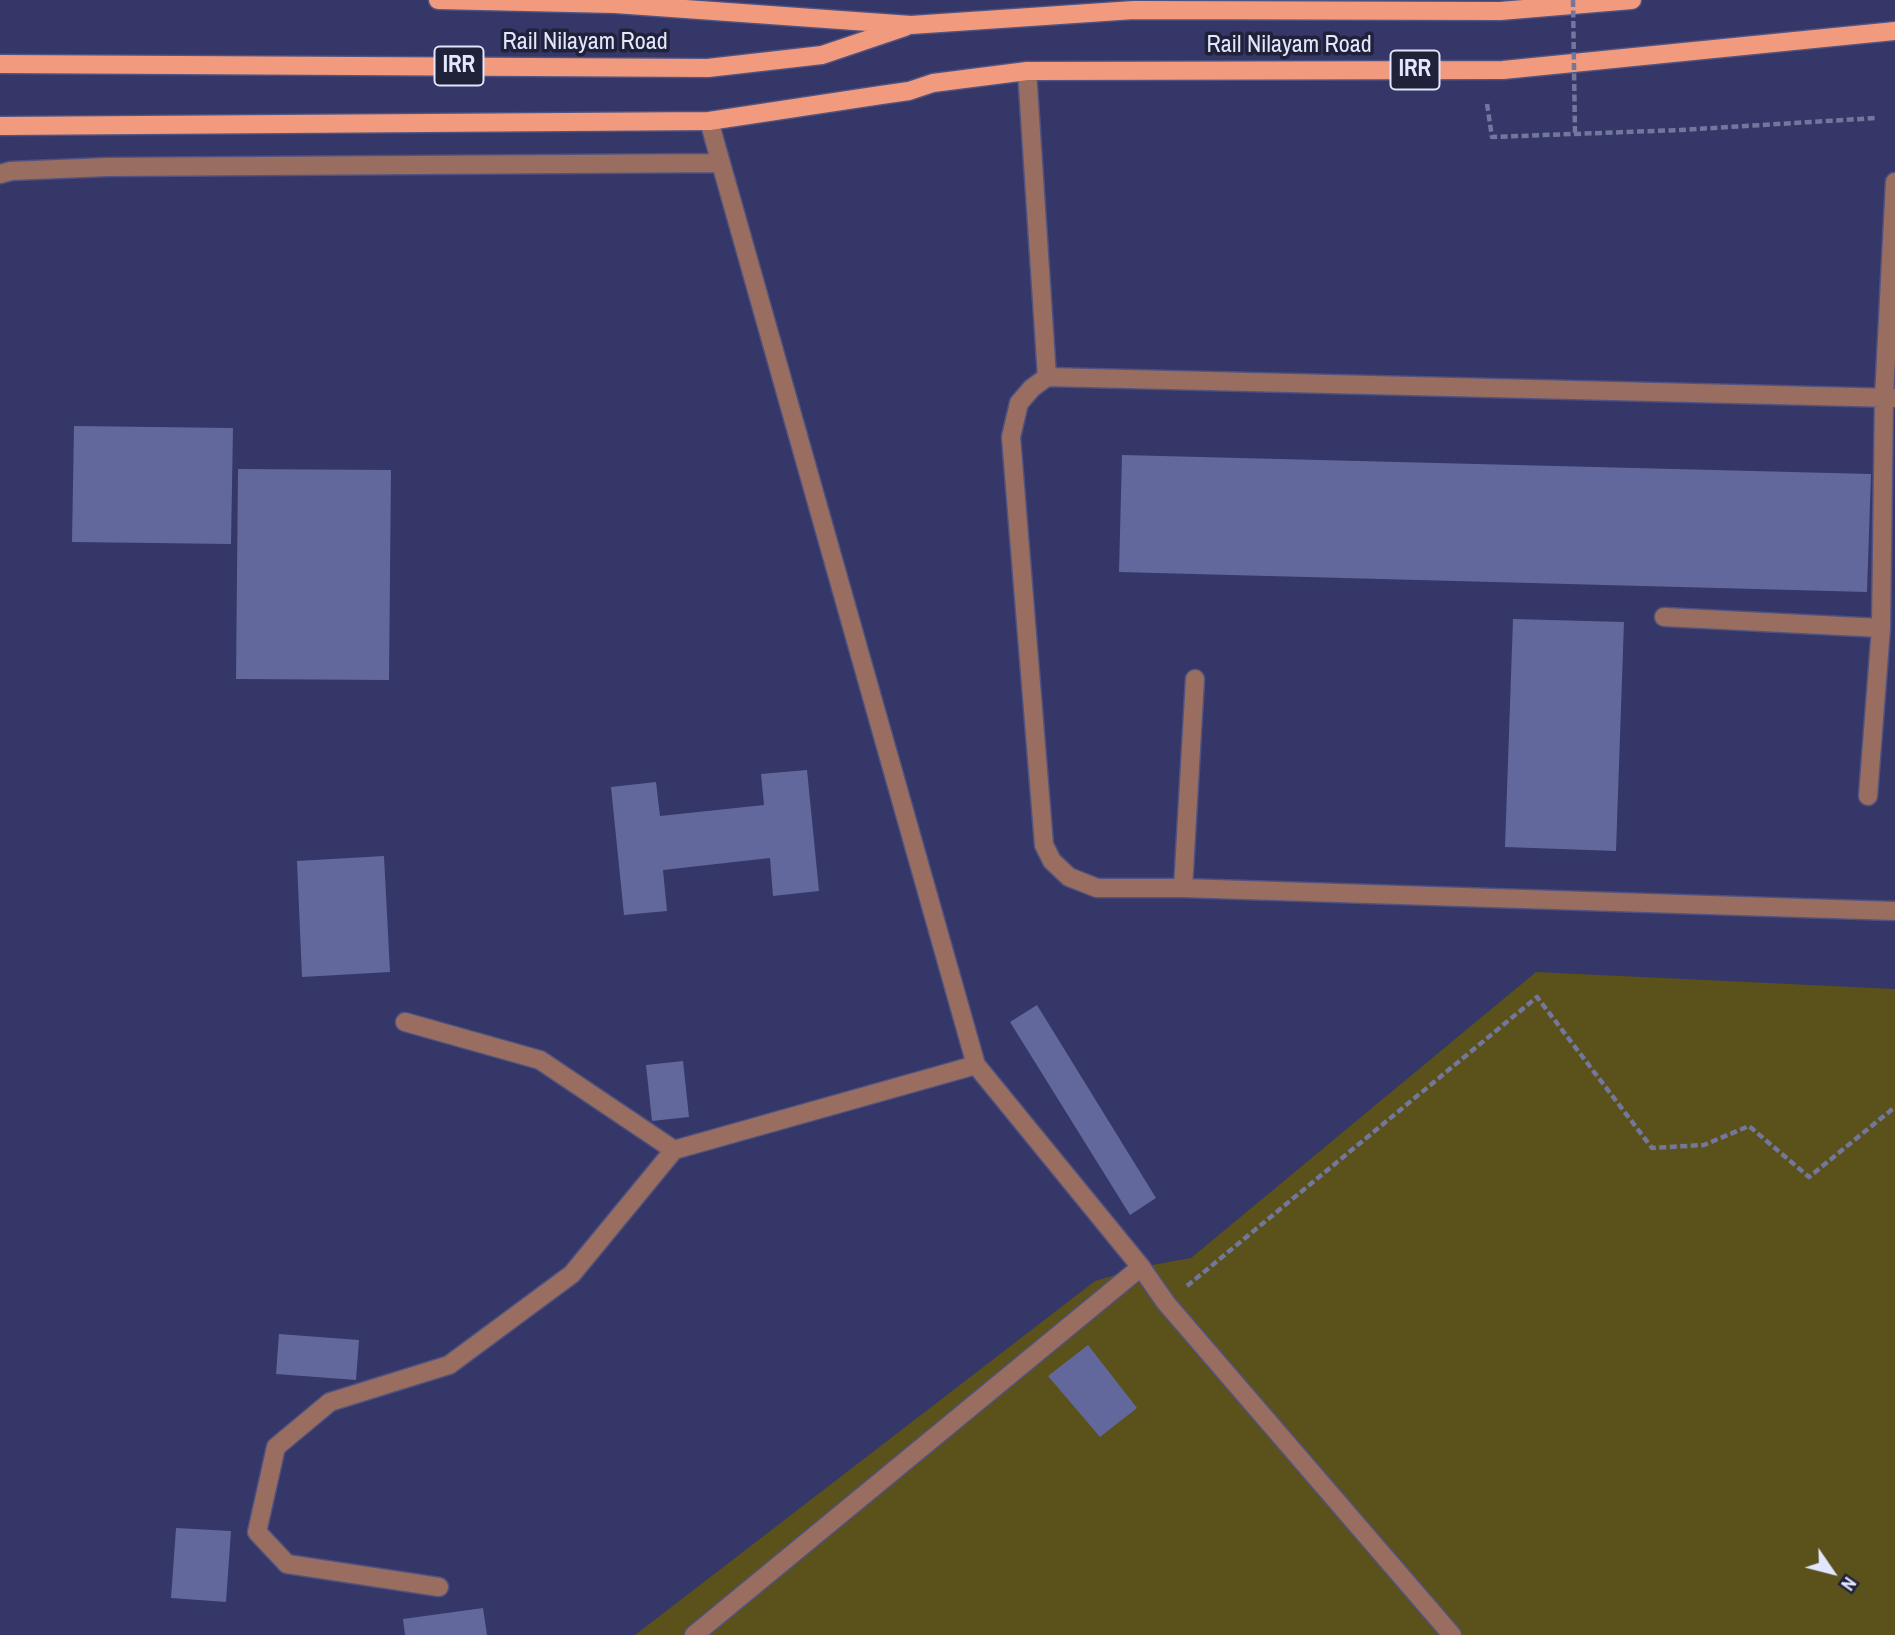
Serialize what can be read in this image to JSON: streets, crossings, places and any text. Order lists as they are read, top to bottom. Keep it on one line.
{"streets":{"main road":["Rail Nilayam Road","IRR"]},"north":"bottom right"}
